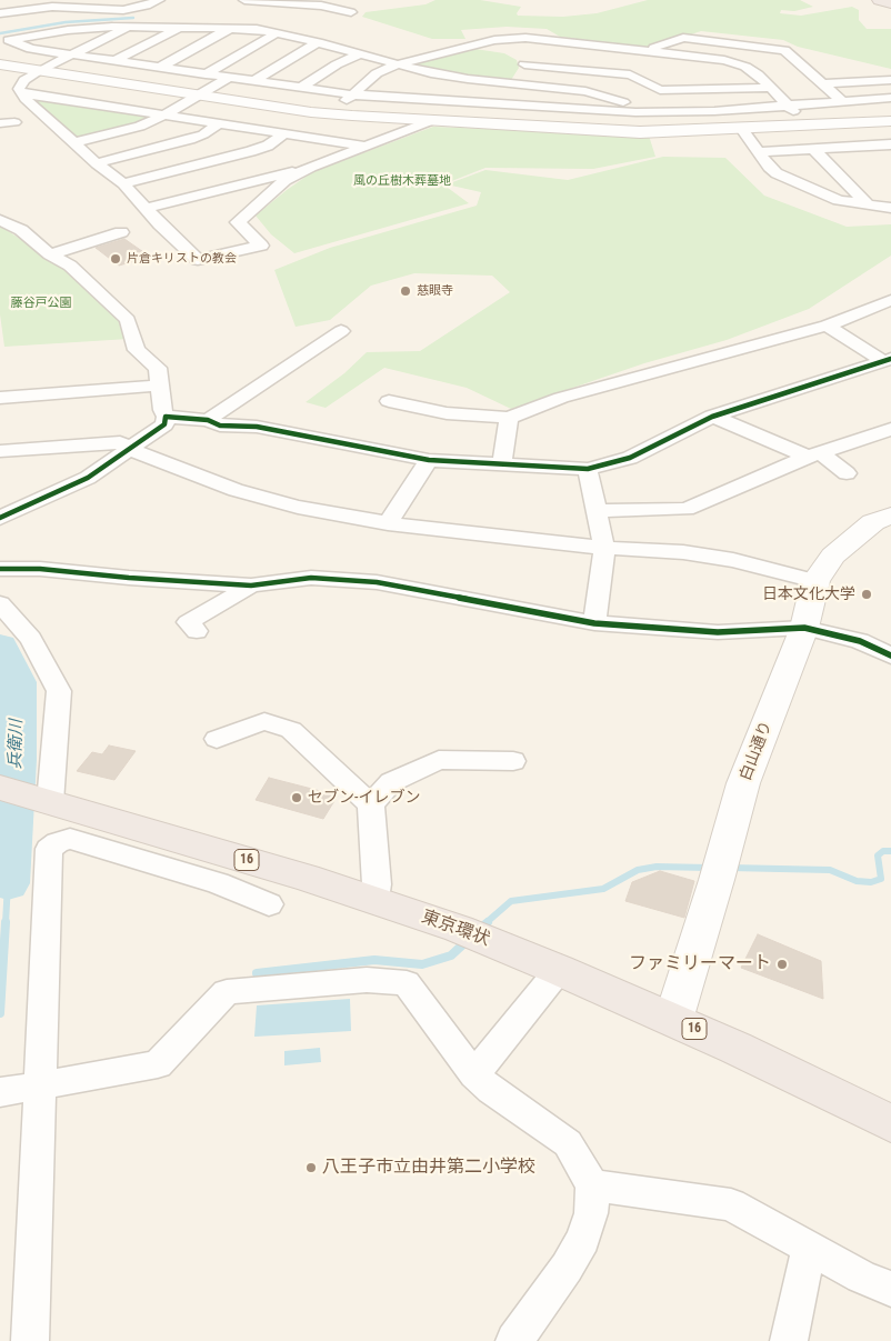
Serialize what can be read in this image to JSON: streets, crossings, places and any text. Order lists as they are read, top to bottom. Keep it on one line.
{"streets":{"highway":["16","東京環状"],"street":["白山通り"]},"crossings":[["白山通り","東京環状"]],"water":["兵衛川"],"parks":["風の丘樹木葬墓地","藤谷戸公園"],"places":["片倉キリストの教会","慈眼寺","日本文化大学","セブン-イレブン","ファミリーマート","八王子市立由井第二小学校"]}
